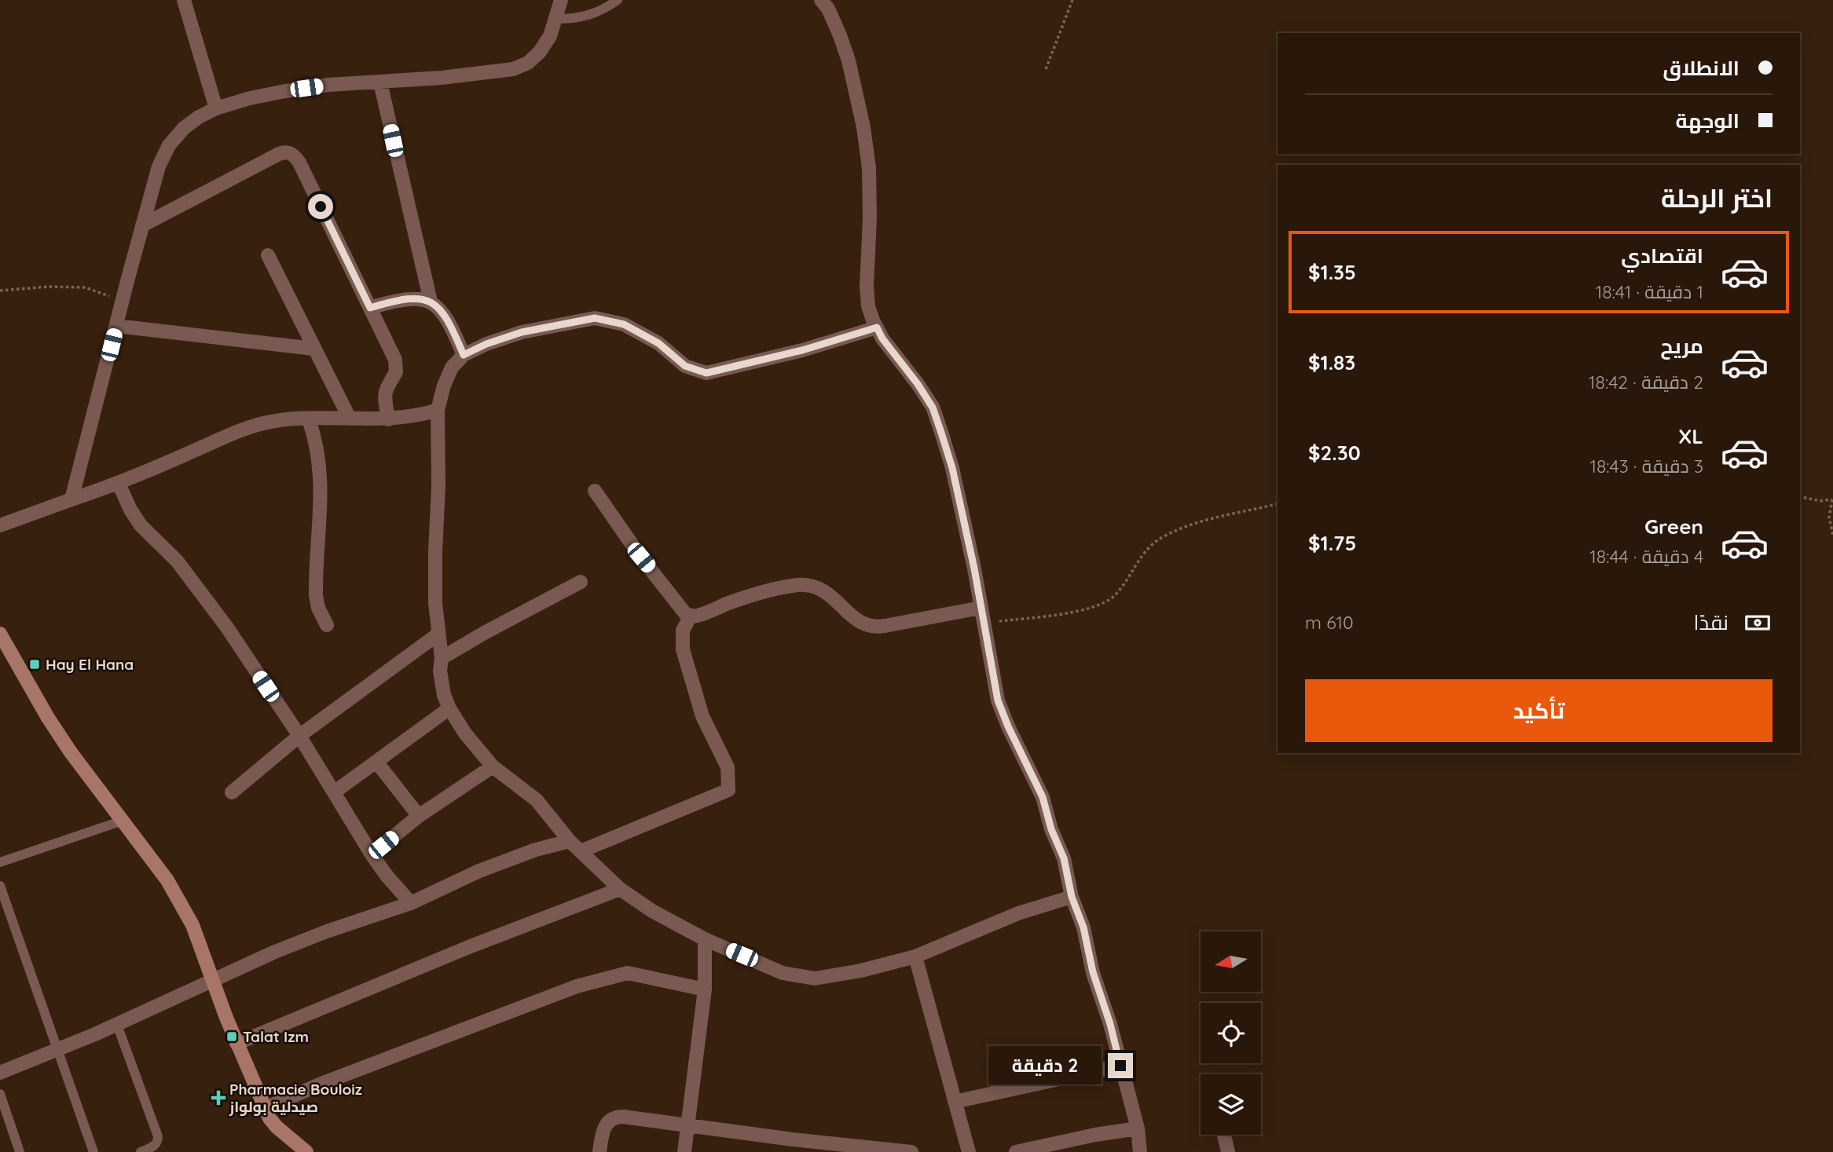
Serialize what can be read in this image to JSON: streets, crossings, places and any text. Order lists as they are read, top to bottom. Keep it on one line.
{"places":{"transit":["Hay El Hana","Talat Izm"],"health":["Pharmacie Bouloiz صيدلية بولواز"]},"north":"left","page":{"banner":["الانطلاق","الوجهة"],"heading":"اختر الرحلة","list":[{"name":"اقتصادي","note":"1 دقيقة · 18:41","value":"$1.35"},{"name":"مريح","note":"2 دقيقة · 18:42","value":"$1.83"},{"name":"XL","note":"3 دقيقة · 18:43","value":"$2.30"},{"name":"Green","note":"4 دقيقة · 18:44","value":"$1.75"}],"pay":["نقدًا","610 m"],"buttons":"تأكيد","bubble":"2 دقيقة"}}
